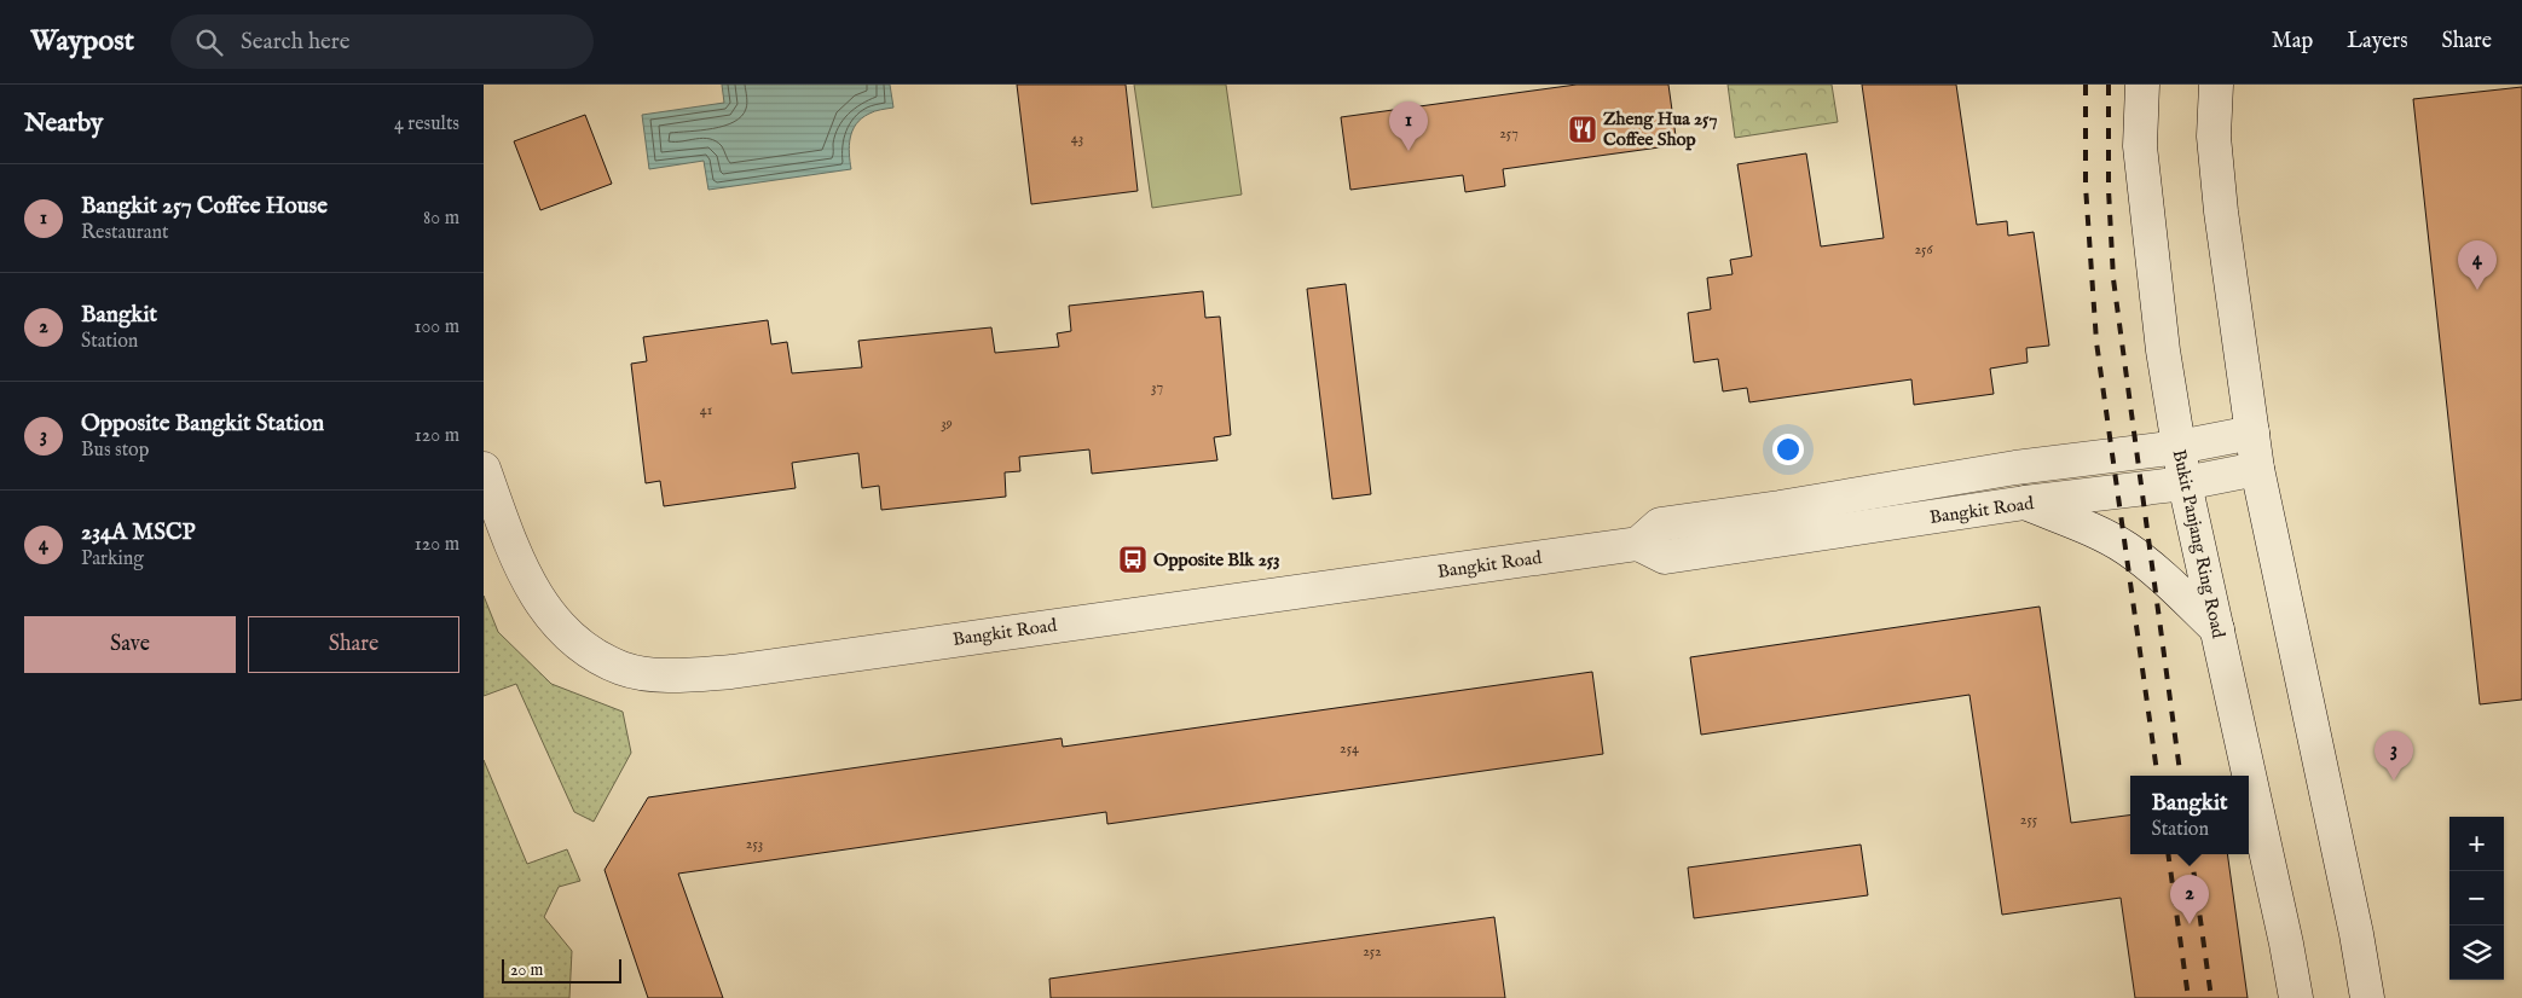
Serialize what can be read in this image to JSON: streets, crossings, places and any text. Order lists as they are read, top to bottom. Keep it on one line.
{"streets":{"street":["Bangkit Road","Bukit Panjang Ring Road"]},"crossings":[["Bangkit Road","Bukit Panjang Ring Road"]],"places":{"restaurant":["Zheng Hua 257 Coffee Shop"],"bus stop":["Opposite Blk 253"]},"house_numbers":["257","43","256","37","41","39","254","255","253","252"],"scale_bar":"20 m","page":{"header":"Waypost","search":"Search here","nav":["Map","Layers","Share"],"heading":["Nearby","4 results"],"pins":["1","4","3","2"],"list":[{"mark":"1","name":"Bangkit 257 Coffee House","note":"Restaurant","value":"80 m"},{"mark":"2","name":"Bangkit","note":"Station","value":"100 m"},{"mark":"3","name":"Opposite Bangkit Station","note":"Bus stop","value":"120 m"},{"mark":"4","name":"234A MSCP","note":"Parking","value":"120 m"}],"buttons":["Save","Share"],"popup":["Bangkit","Station"],"map_buttons":["+","−"],"scale":"20 m"}}
